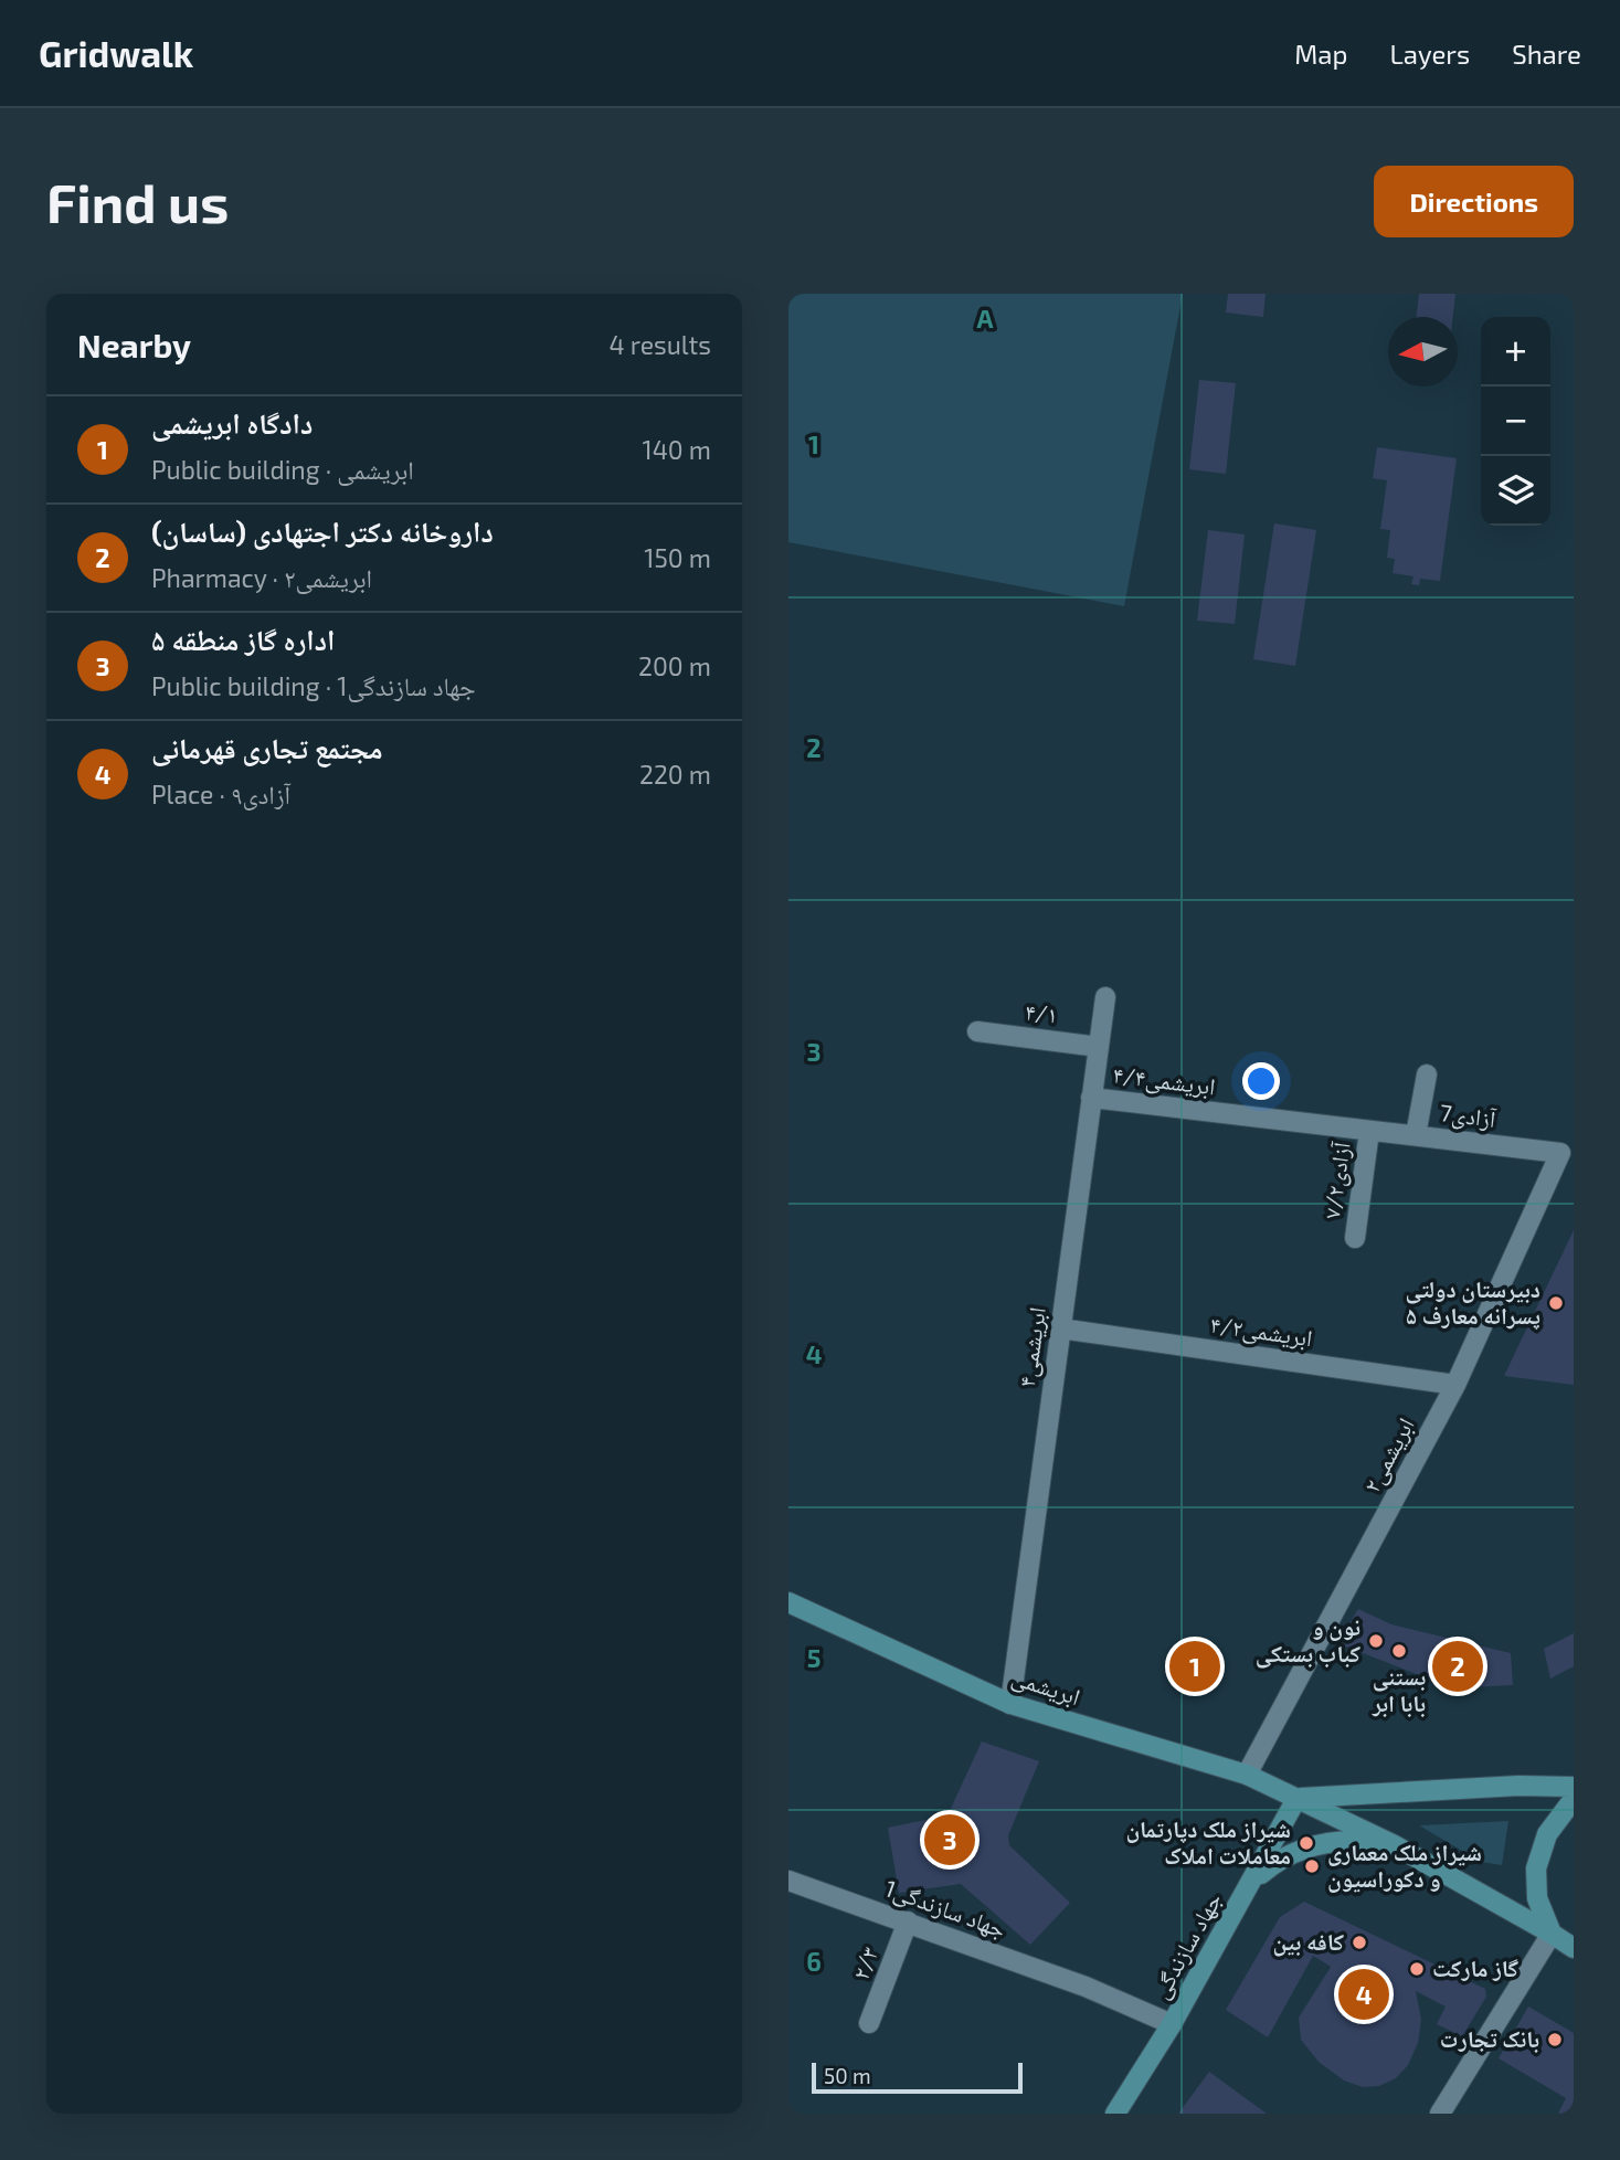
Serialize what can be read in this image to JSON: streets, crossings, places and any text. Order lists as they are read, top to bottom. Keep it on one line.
{"streets":{"main road":["ابریشمی","جهاد سازندگی"],"street":["۴/۱","ابریشمی۴/۴","7آزادی","۷/۲آزادی","ابریشمی۴/۲","ابریشمی۴","ابریشمی۲","1جهاد سازندگی","۲/۳"]},"crossings":[["۴/۱","ابریشمی۴"],["ابریشمی۴/۴","7آزادی"],["ابریشمی۴/۴","۷/۲آزادی"],["ابریشمی۴/۴","ابریشمی۴"],["7آزادی","۷/۲آزادی"],["7آزادی","ابریشمی۲"],["ابریشمی۴/۲","ابریشمی۴"],["ابریشمی۴/۲","ابریشمی۲"],["ابریشمی۴","ابریشمی"],["ابریشمی۲","ابریشمی"],["ابریشمی","جهاد سازندگی"],["1جهاد سازندگی","جهاد سازندگی"],["1جهاد سازندگی","۲/۳"]],"places":["دبیرستان دولتی پسرانه معارف ۵","نون و کباب بستکی","بستنی بابا ابر","شیراز ملک دپارتمان معاملات املاک","شیراز ملک معماری و دکوراسیون","کافه بین","گاز مارکت","بانک تجارت"],"scale_bar":"50 m","north":"left","page":{"header":"Gridwalk","nav":["Map","Layers","Share"],"buttons":"Directions","title":"Find us","heading":["Nearby","4 results"],"map_buttons":["+","−"],"list":[{"mark":"1","name":"دادگاه ابریشمی","note":"Public building · ابریشمی","value":"140 m"},{"mark":"2","name":"داروخانه دکتر اجتهادی (ساسان)","note":"Pharmacy · ابریشمی۲","value":"150 m"},{"mark":"3","name":"اداره گاز منطقه ۵","note":"Public building · 1جهاد سازندگی","value":"200 m"},{"mark":"4","name":"مجتمع تجاری قهرمانی","note":"Place · آزادی۹","value":"220 m"}],"pins":["1","2","3","4"],"scale":"50 m"},"grid":{"columns":["A"],"rows":["1","2","3","4","5","6"]}}
